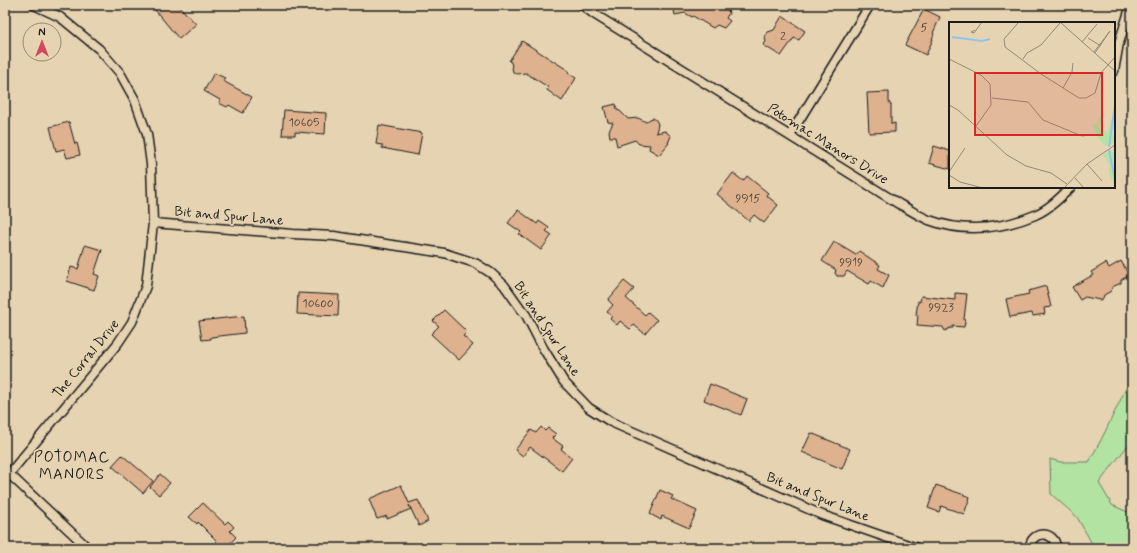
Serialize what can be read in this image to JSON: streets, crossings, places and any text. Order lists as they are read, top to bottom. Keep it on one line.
{"streets":{"street":["Potomac Manors Drive","Bit and Spur Lane","The Corral Drive"]},"crossings":[["Bit and Spur Lane","The Corral Drive"]],"districts":["POTOMAC MANORS"],"house_numbers":["5","2","10605","9915","9919","10600","9923"],"north":"top"}
